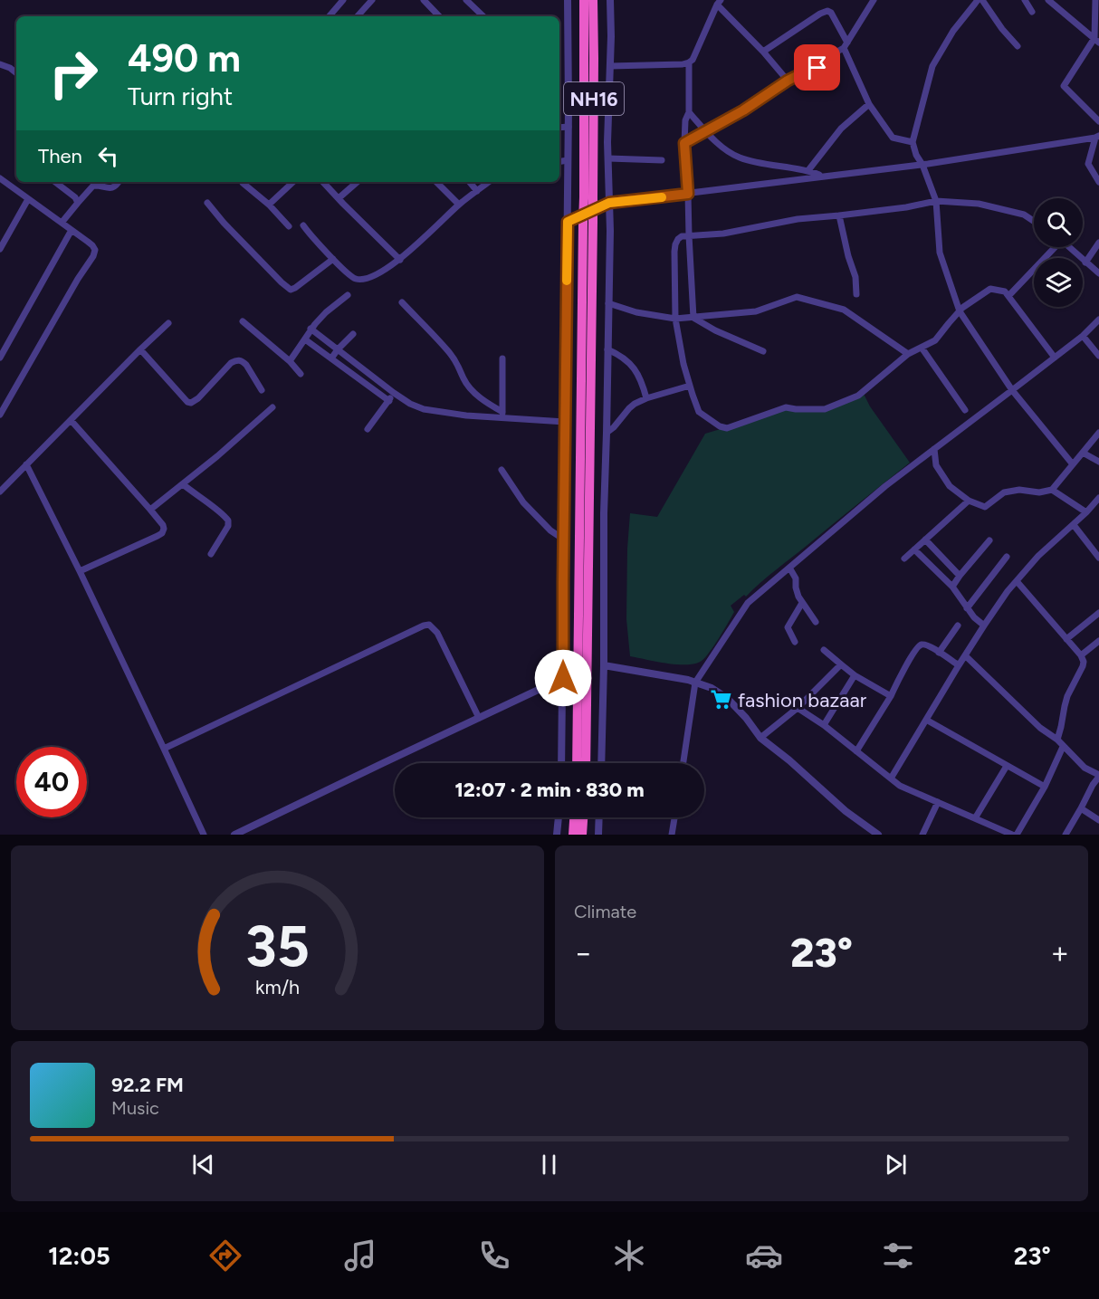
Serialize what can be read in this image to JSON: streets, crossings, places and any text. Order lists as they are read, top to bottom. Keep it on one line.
{"streets":{"highway":["NH16"]},"places":{"supermarket":["fashion bazaar"]},"page":{"turn":["490 m","Turn right"],"then":"Then","limit":"40","trip":"12:07 · 2 min · 830 m","tile":"Climate","heat":["−","23°","+"],"song":["92.2 FM","Music"],"tabs":["12:05","23°"],"gauge":["35","km/h"]}}
